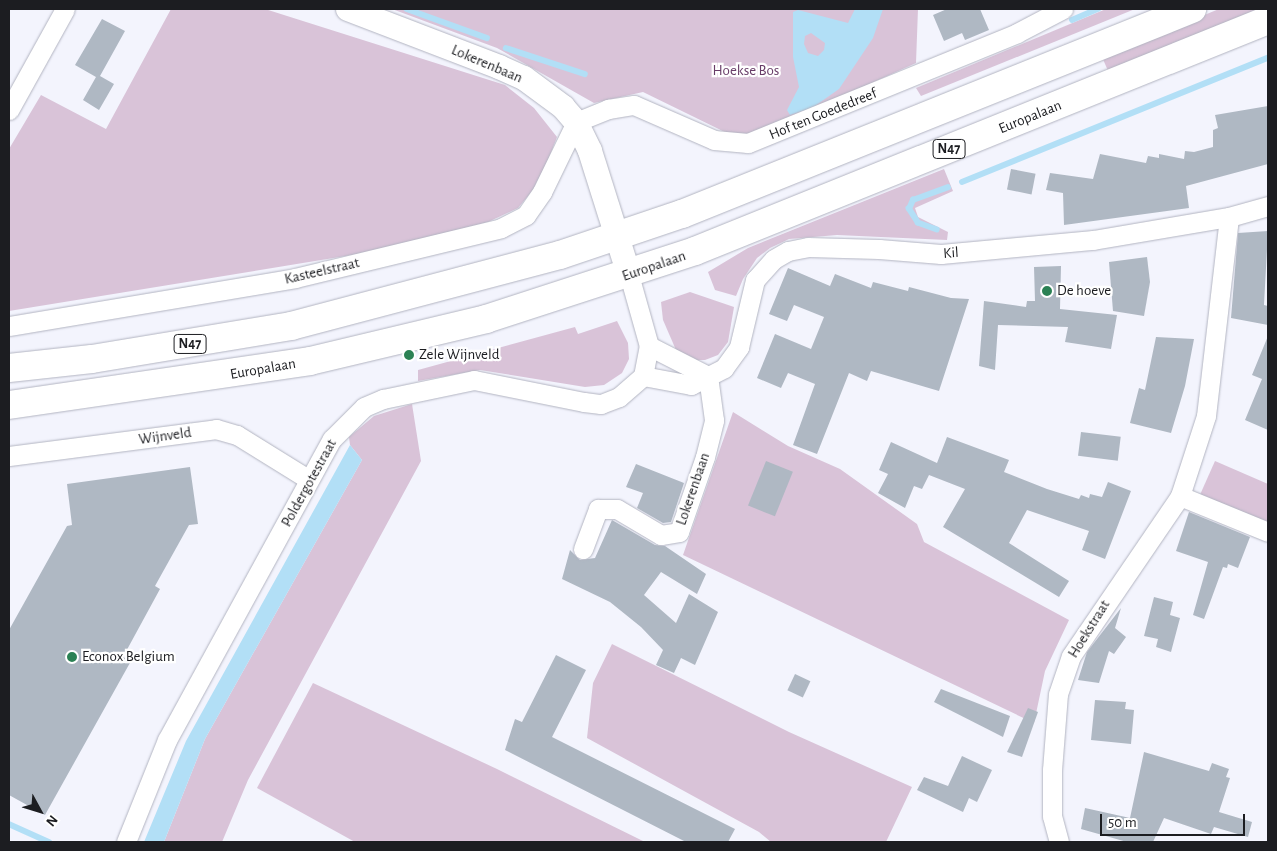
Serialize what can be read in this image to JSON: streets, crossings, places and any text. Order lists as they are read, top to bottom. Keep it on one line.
{"streets":{"highway":["Europalaan","N47"],"street":["Lokerenbaan","Hof ten Goededreef","Kil","Kasteelstraat","Wijnveld","Poldergotestraat","Hoekstraat"]},"crossings":[["Lokerenbaan","Hof ten Goededreef"],["Lokerenbaan","Europalaan"],["Lokerenbaan","N47"],["Lokerenbaan","Kil"],["Lokerenbaan","Kasteelstraat"],["Hof ten Goededreef","Kasteelstraat"],["Kil","Poldergotestraat"],["Kil","Hoekstraat"],["Wijnveld","Poldergotestraat"]],"parks":["Hoekse Bos"],"places":["De hoeve","Zele Wijnveld","Econox Belgium"],"scale_bar":"50 m","north":"bottom right"}
